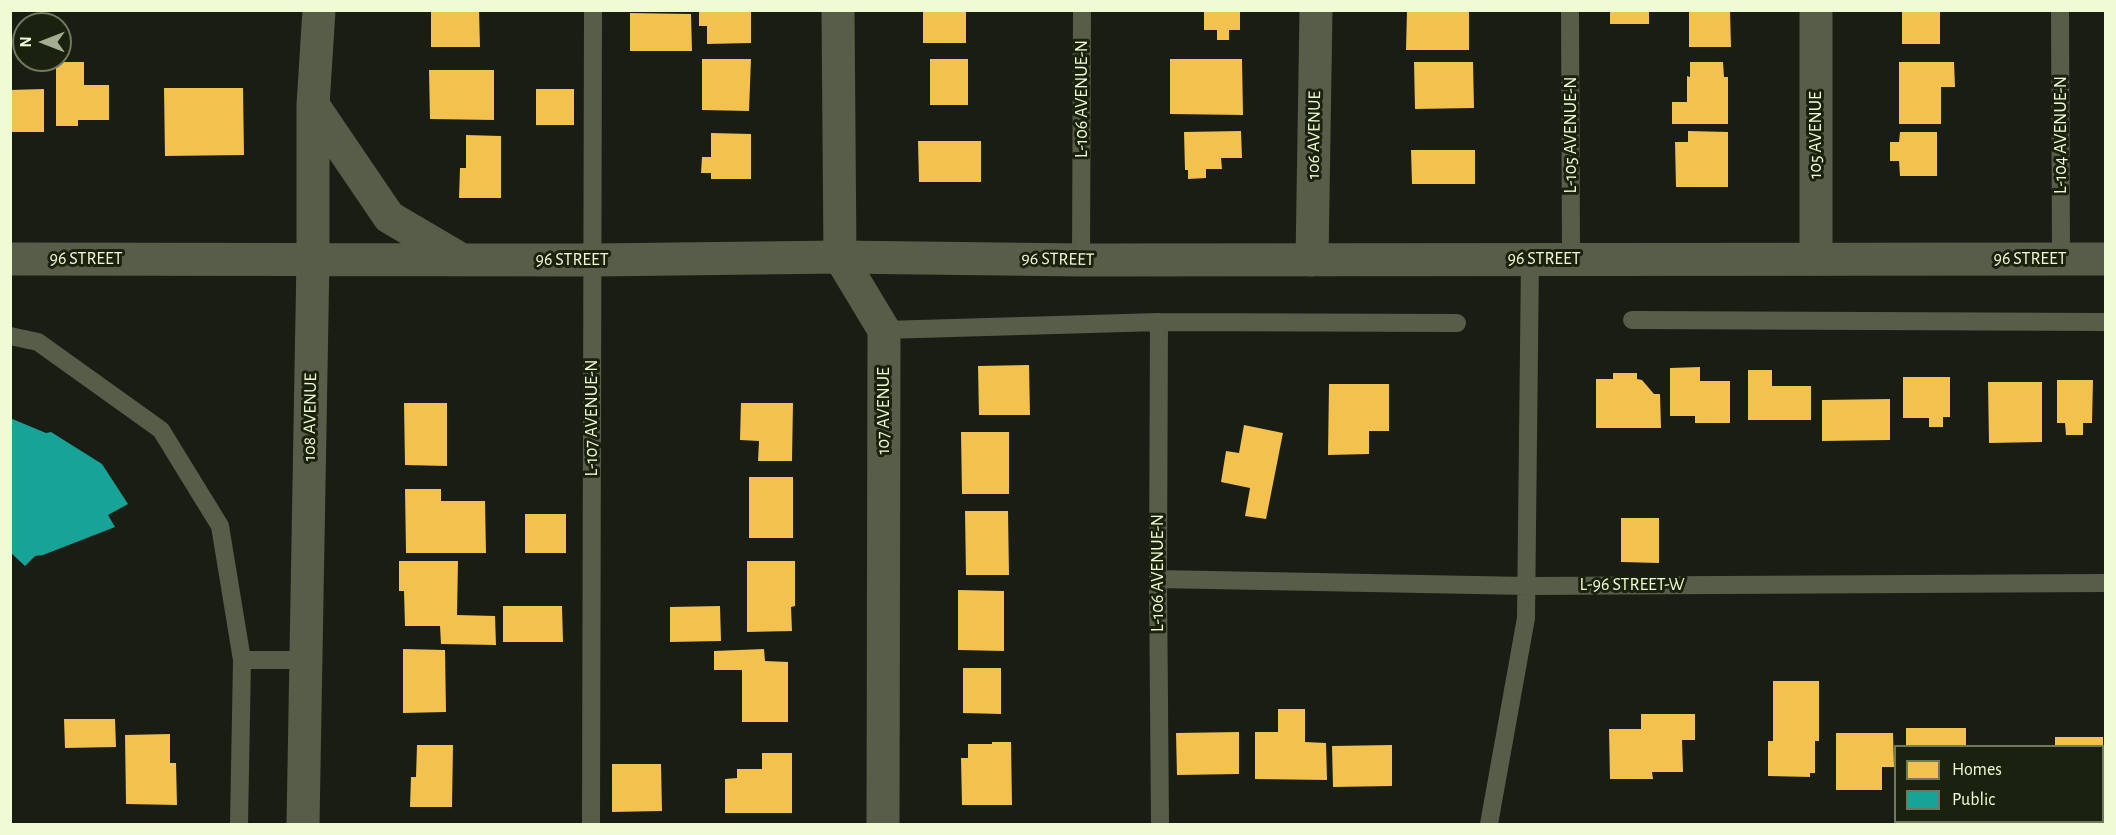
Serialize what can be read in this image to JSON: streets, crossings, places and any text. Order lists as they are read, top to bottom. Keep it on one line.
{"streets":{"street":["106 AVENUE","105 AVENUE","96 STREET","107 AVENUE","108 AVENUE"],"lane":["L-106 AVENUE-N","L-105 AVENUE-N","L-104 AVENUE-N","L-107 AVENUE-N","L-96 STREET-W"]},"crossings":[["L-106 AVENUE-N","96 STREET"],["L-106 AVENUE-N","L-96 STREET-W"],["106 AVENUE","96 STREET"],["L-105 AVENUE-N","96 STREET"],["105 AVENUE","96 STREET"],["L-104 AVENUE-N","96 STREET"],["96 STREET","108 AVENUE"],["96 STREET","L-107 AVENUE-N"]],"legend":["Homes","Public"],"north":"left"}
